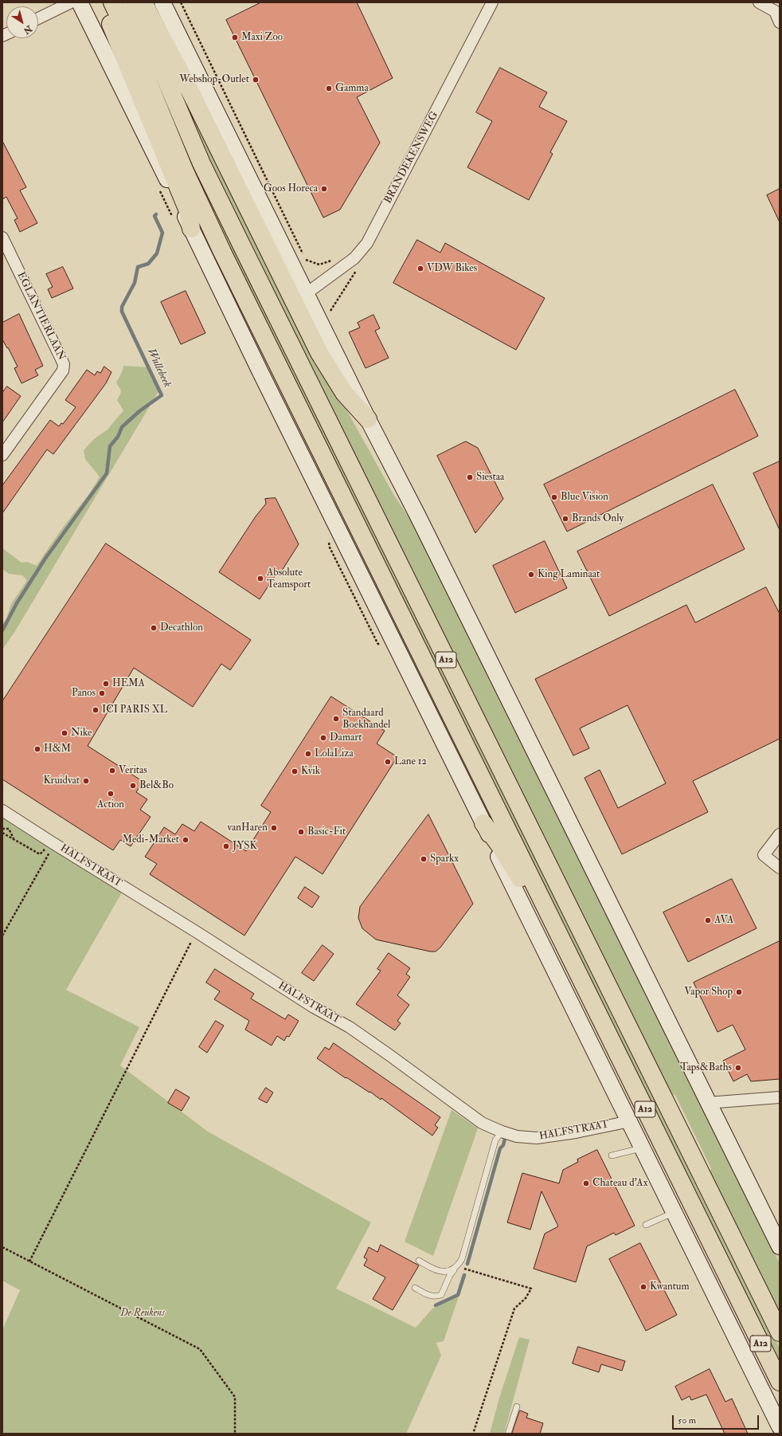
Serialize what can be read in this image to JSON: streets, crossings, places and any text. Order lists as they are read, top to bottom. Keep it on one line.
{"streets":{"highway":["A12"],"street":["BRANDEKENSWEG","EGLANTIERLAAN","HALFSTRAAT"]},"water":["Wullebeek"],"parks":["De Reukens"],"places":["Maxi Zoo","Webshop-Outlet","Gamma","Goos Horeca","VDW Bikes","Siestaa","Blue Vision","Brands Only","King Laminaat","Absolute Teamsport","Decathlon","HEMA","Panos","ICI PARIS XL","Standaard Boekhandel","Nike","Damart","H&M","LolaLiza","Lane 12","Veritas","Kvik","Kruidvat","Bel&Bo","Action","vanHaren","Basic-Fit","Medi-Market","JYSK","Sparkx","AVA","Vapor Shop","Taps&Baths","Chateau d'Ax","Kwantum"],"scale_bar":"50 m","north":"bottom right"}
